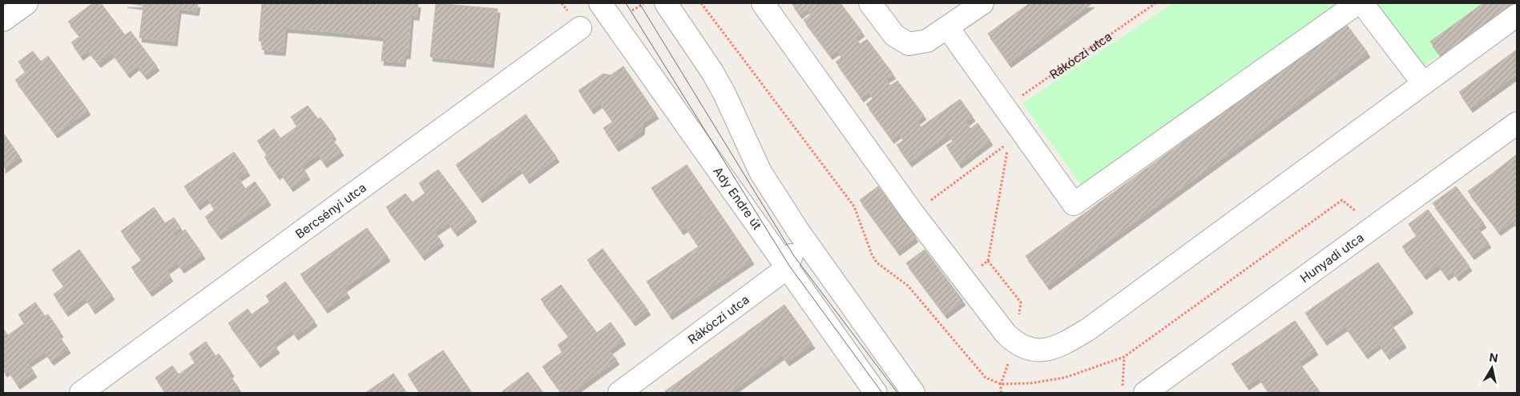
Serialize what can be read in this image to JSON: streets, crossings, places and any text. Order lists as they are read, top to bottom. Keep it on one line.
{"streets":{"street":["Rákóczi utca","Ady Endre út","Bercsényi utca","Hunyadi utca"]},"crossings":[["Rákóczi utca","Ady Endre út"]],"north":"top"}
